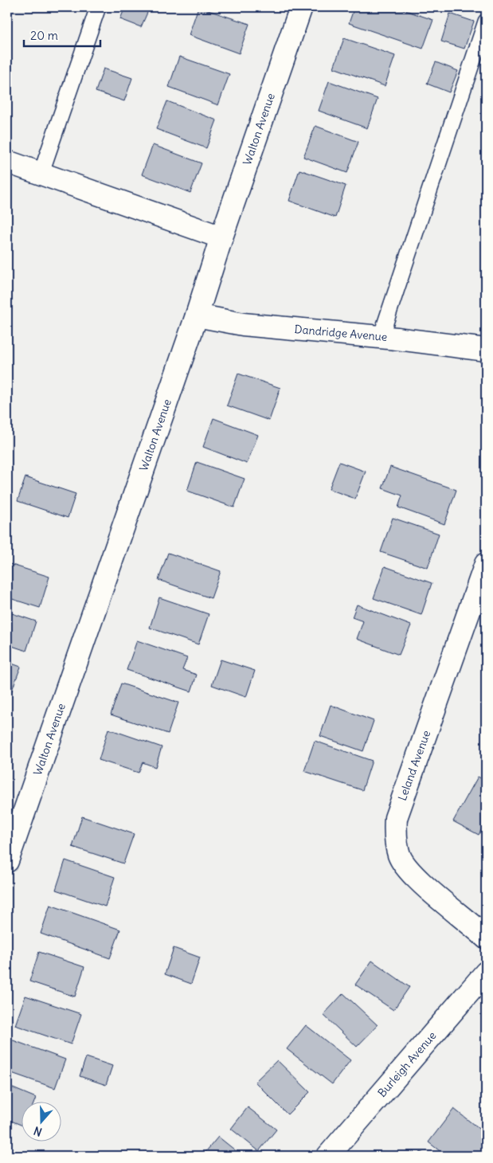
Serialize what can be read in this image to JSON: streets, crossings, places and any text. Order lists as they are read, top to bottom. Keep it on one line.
{"streets":{"street":["Walton Avenue","Dandridge Avenue","Leland Avenue","Burleigh Avenue"]},"crossings":[["Walton Avenue","Dandridge Avenue"]],"scale_bar":"20 m","north":"bottom"}
